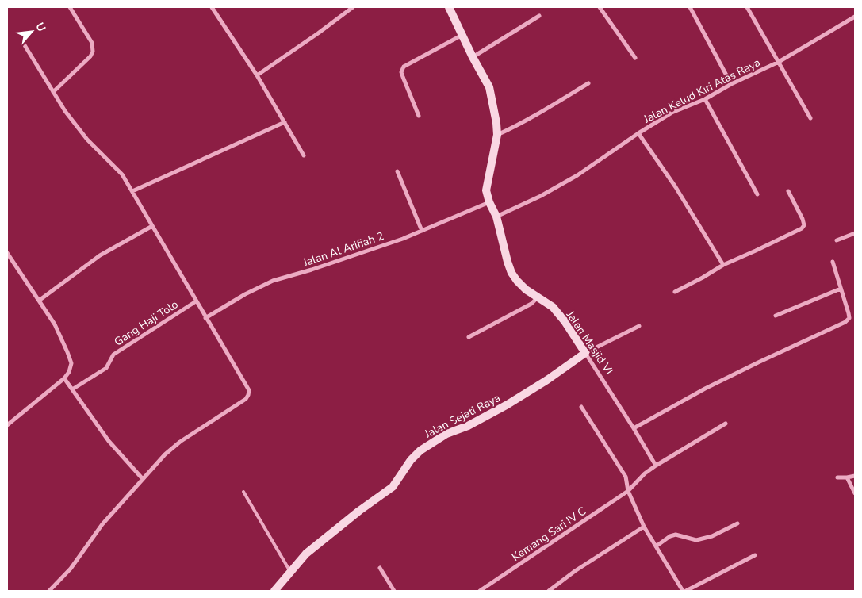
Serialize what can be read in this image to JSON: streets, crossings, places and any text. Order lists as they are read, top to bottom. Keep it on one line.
{"streets":{"street":["Jalan Kelud Kiri Atas Raya","Jalan Al Arifiah 2","Gang Haji Tolo","Jalan Masjid VI","Jalan Sejati Raya","Kemang Sari IV C"]},"crossings":[["Jalan Kelud Kiri Atas Raya","Jalan Masjid VI"],["Jalan Al Arifiah 2","Jalan Masjid VI"],["Jalan Masjid VI","Jalan Sejati Raya"]],"north":"top right"}
